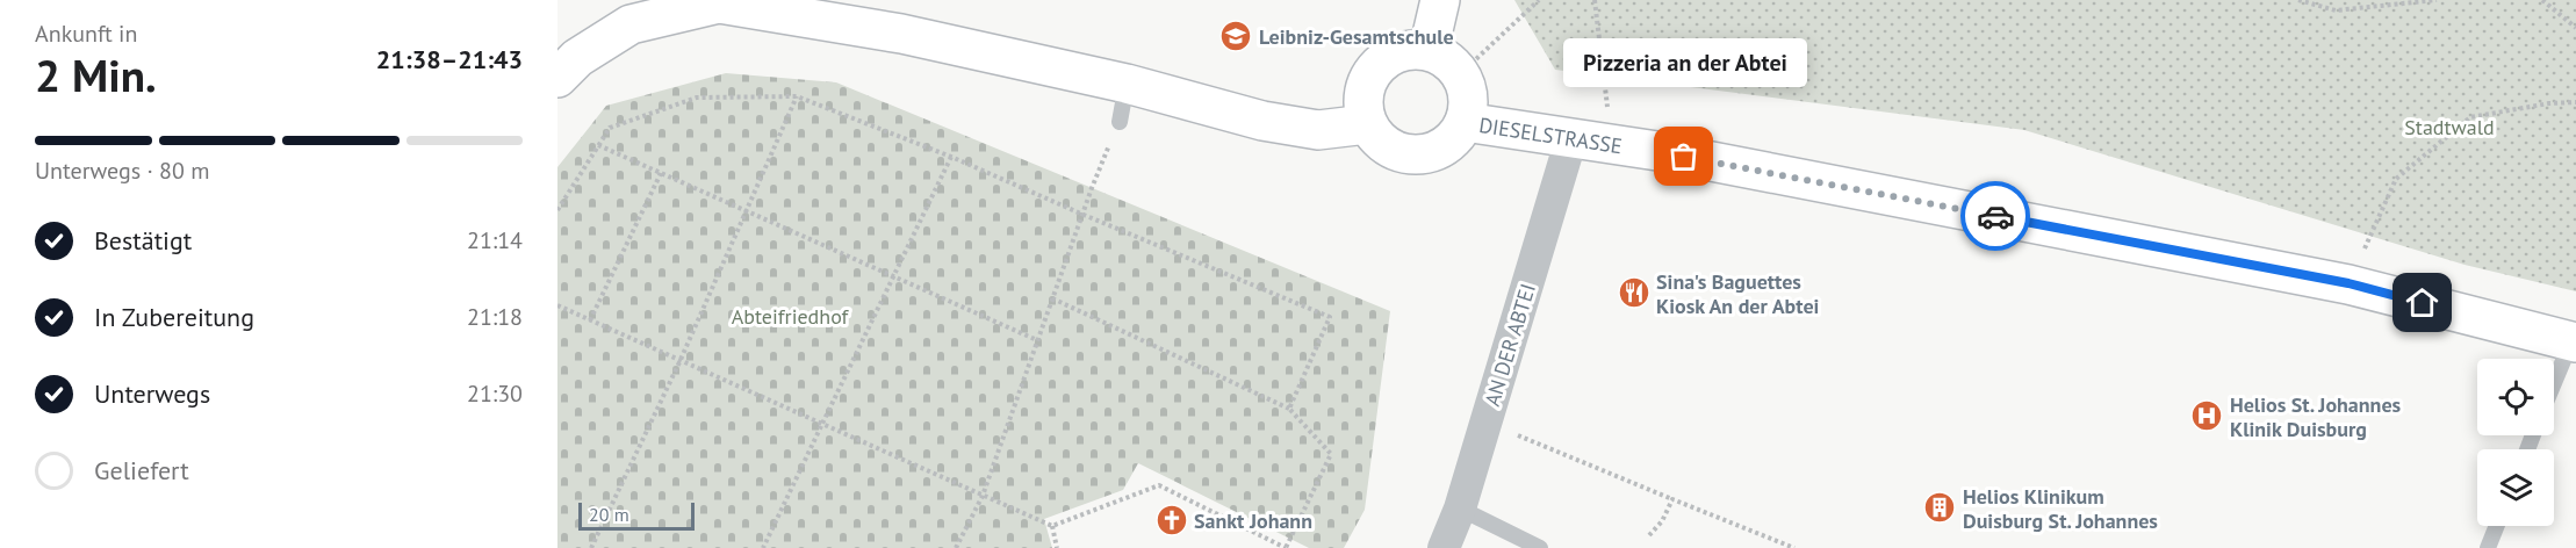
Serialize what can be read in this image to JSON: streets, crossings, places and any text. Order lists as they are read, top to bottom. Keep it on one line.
{"streets":{"street":["DIESELSTRASSE","AN DER ABTEI"]},"crossings":[["DIESELSTRASSE","AN DER ABTEI"]],"parks":["Stadtwald","Abteifriedhof"],"places":{"school or university":["Leibniz-Gesamtschule"],"other":["Pizzeria an der Abtei"],"restaurant":["Sina's Baguettes Kiosk An der Abtei"],"hospital":["Helios St. Johannes Klinik Duisburg"],"building":["Helios Klinikum Duisburg St. Johannes"],"church":["Sankt Johann"]},"scale_bar":"20 m","page":{"heading":["2 Min.","Ankunft in","21:38–21:43"],"bubble":"Pizzeria an der Abtei","bar":"Unterwegs · 80 m","list":[["Bestätigt","21:14"],["In Zubereitung","21:18"],["Unterwegs","21:30"],"Geliefert"],"scale":"20 m"}}
